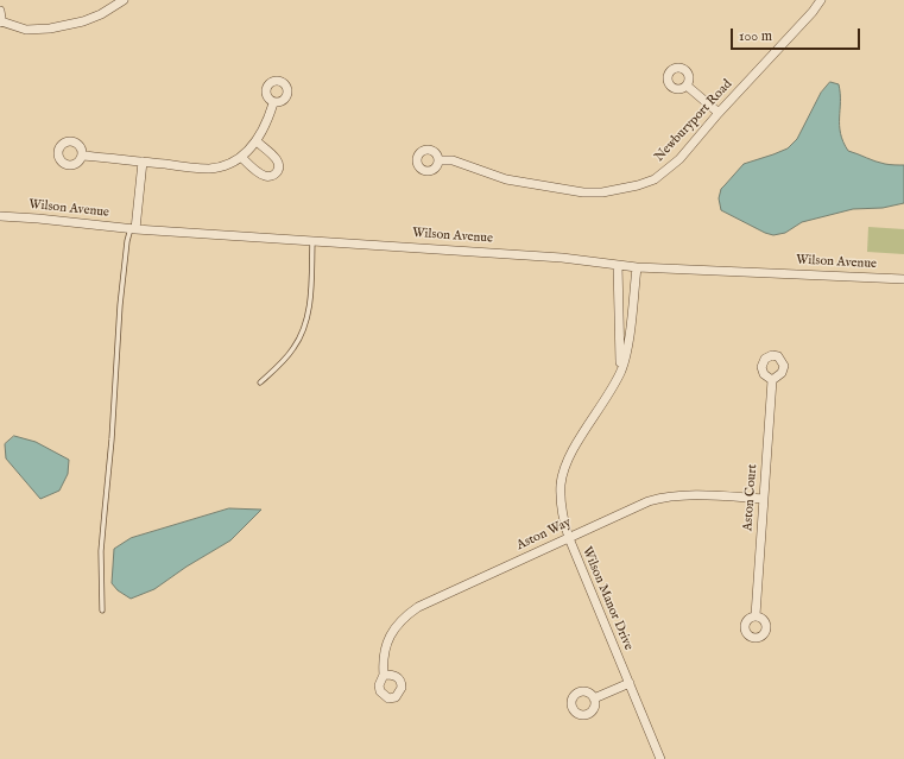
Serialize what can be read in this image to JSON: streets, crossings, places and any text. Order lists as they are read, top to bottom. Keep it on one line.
{"streets":{"street":["Newburyport Road","Wilson Avenue","Aston Court","Aston Way","Wilson Manor Drive"]},"crossings":[["Wilson Avenue","Wilson Manor Drive"],["Aston Court","Aston Way"],["Aston Way","Wilson Manor Drive"]],"scale_bar":"100 m"}
